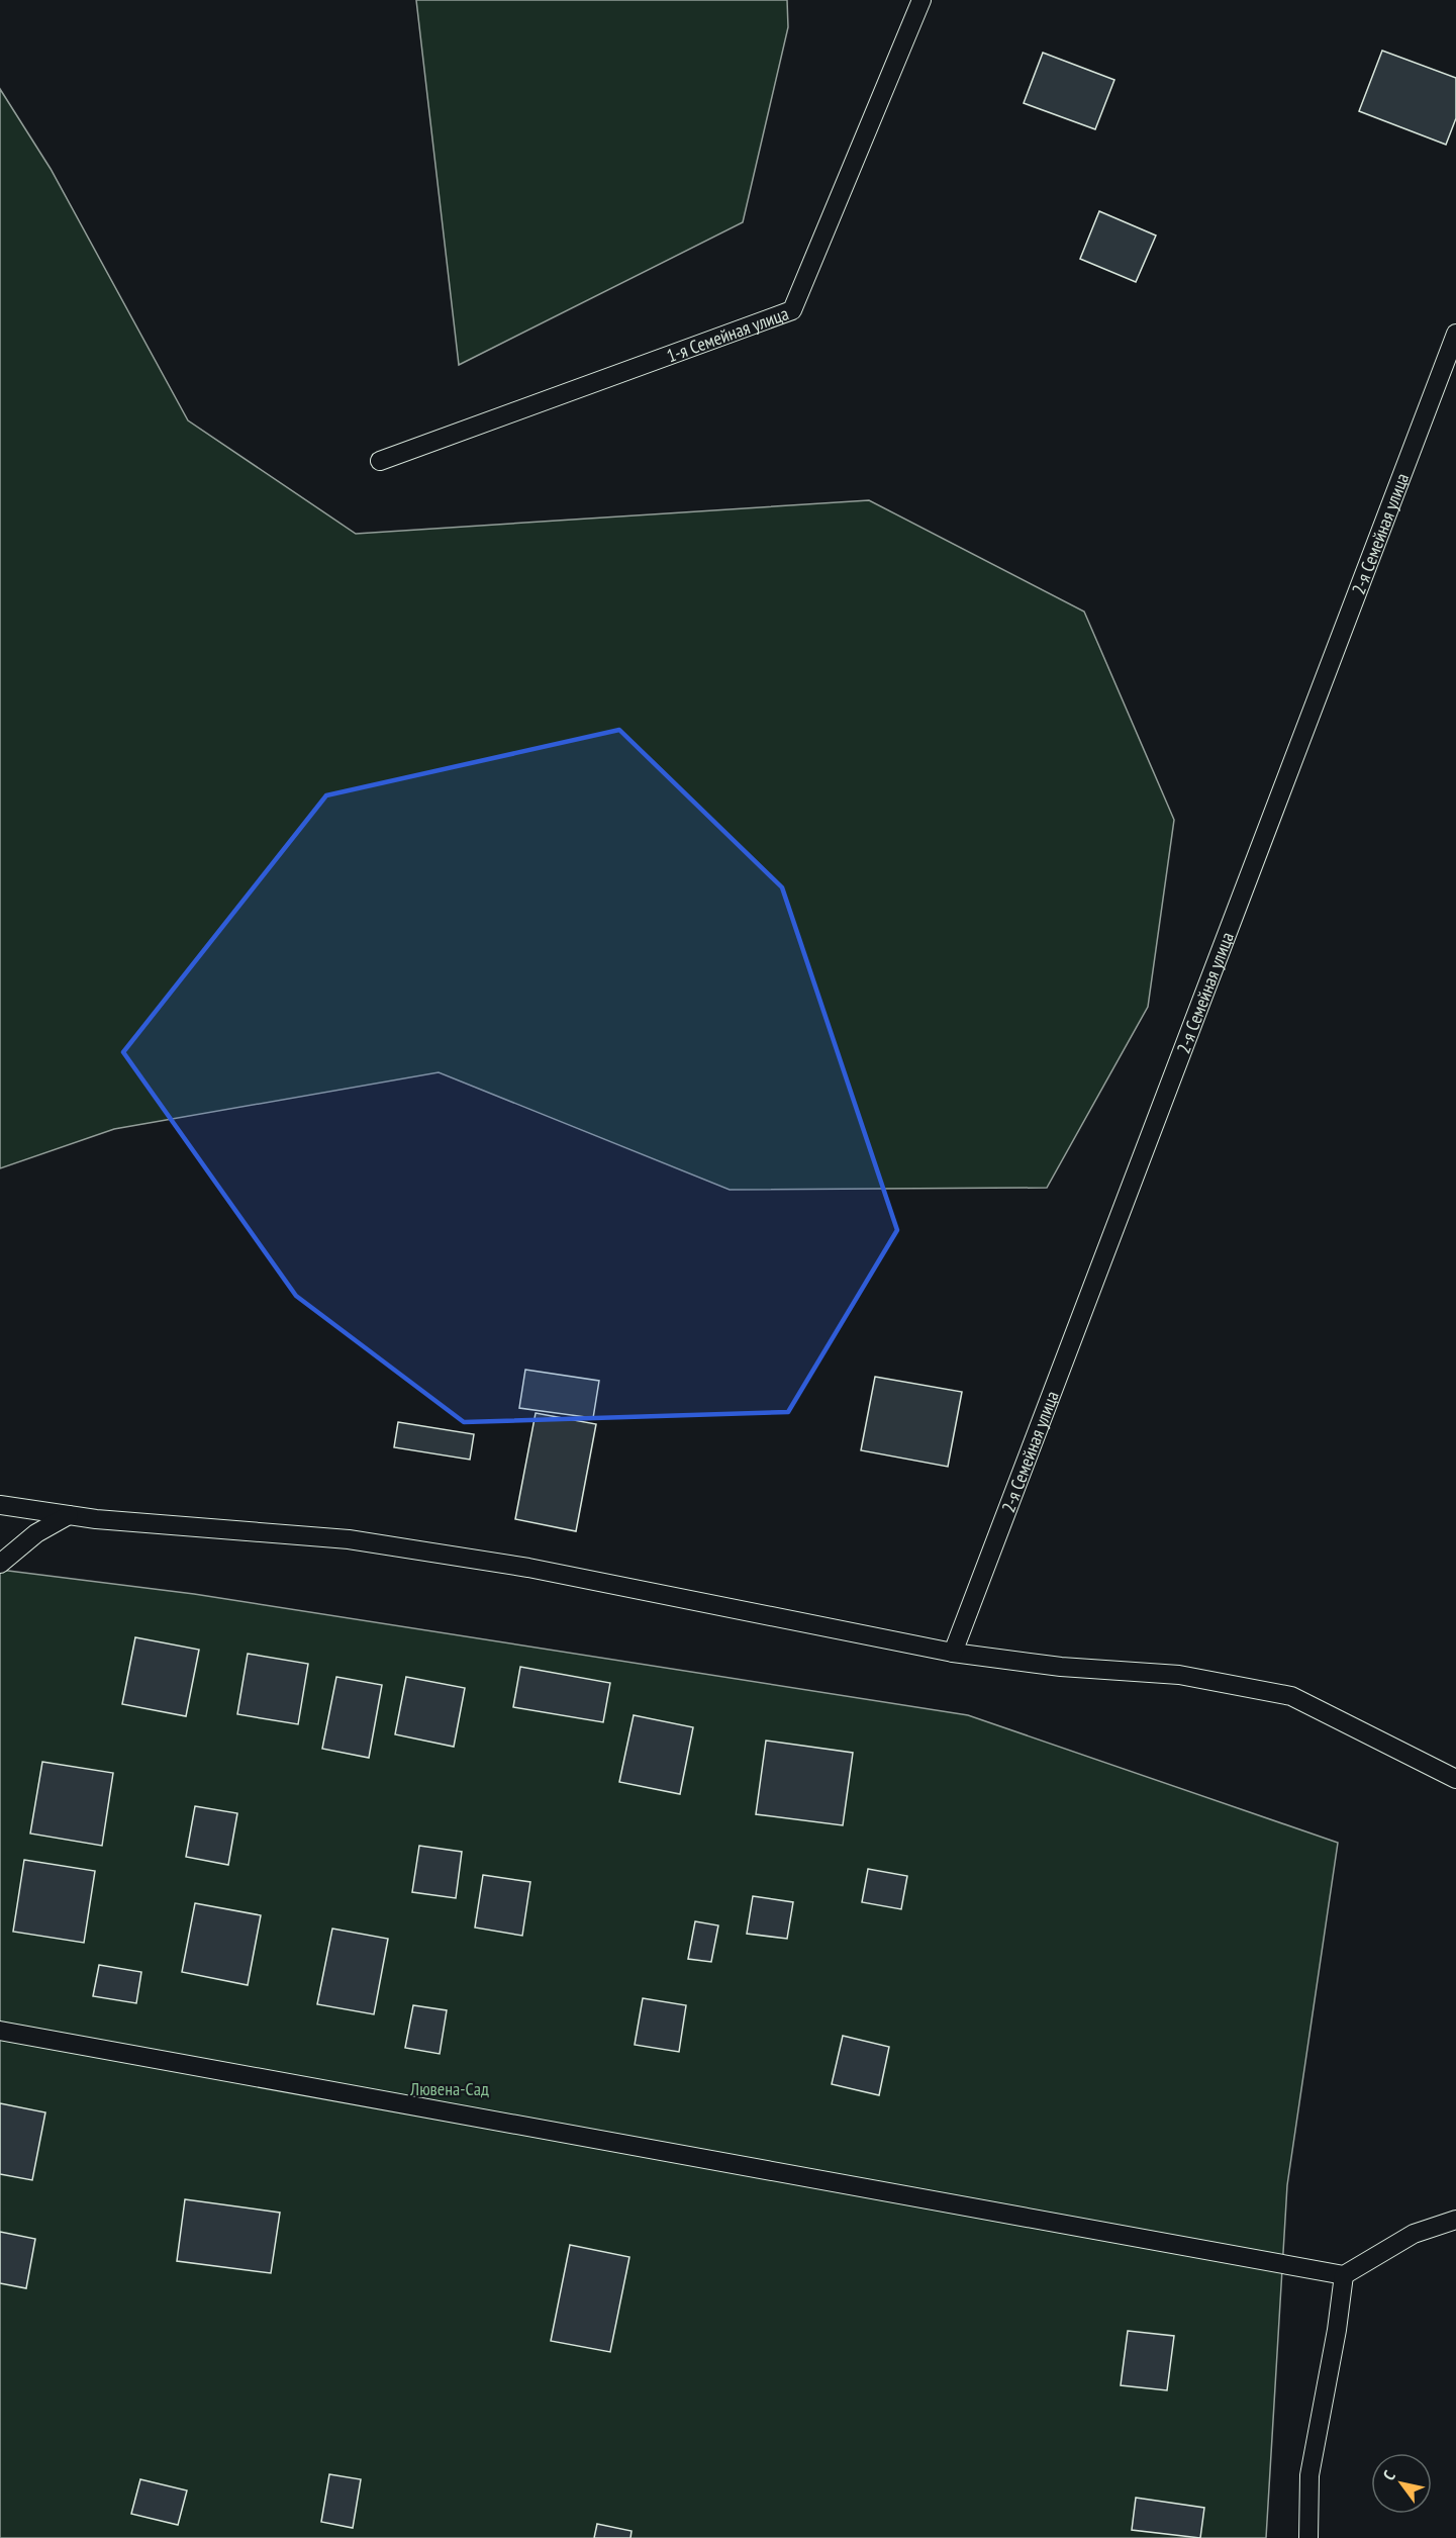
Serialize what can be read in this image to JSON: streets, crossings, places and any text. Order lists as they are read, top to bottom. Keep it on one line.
{"streets":{"lane":["1-я Семейная улица","2-я Семейная улица"]},"parks":["Лювена-Сад"],"north":"top left"}
